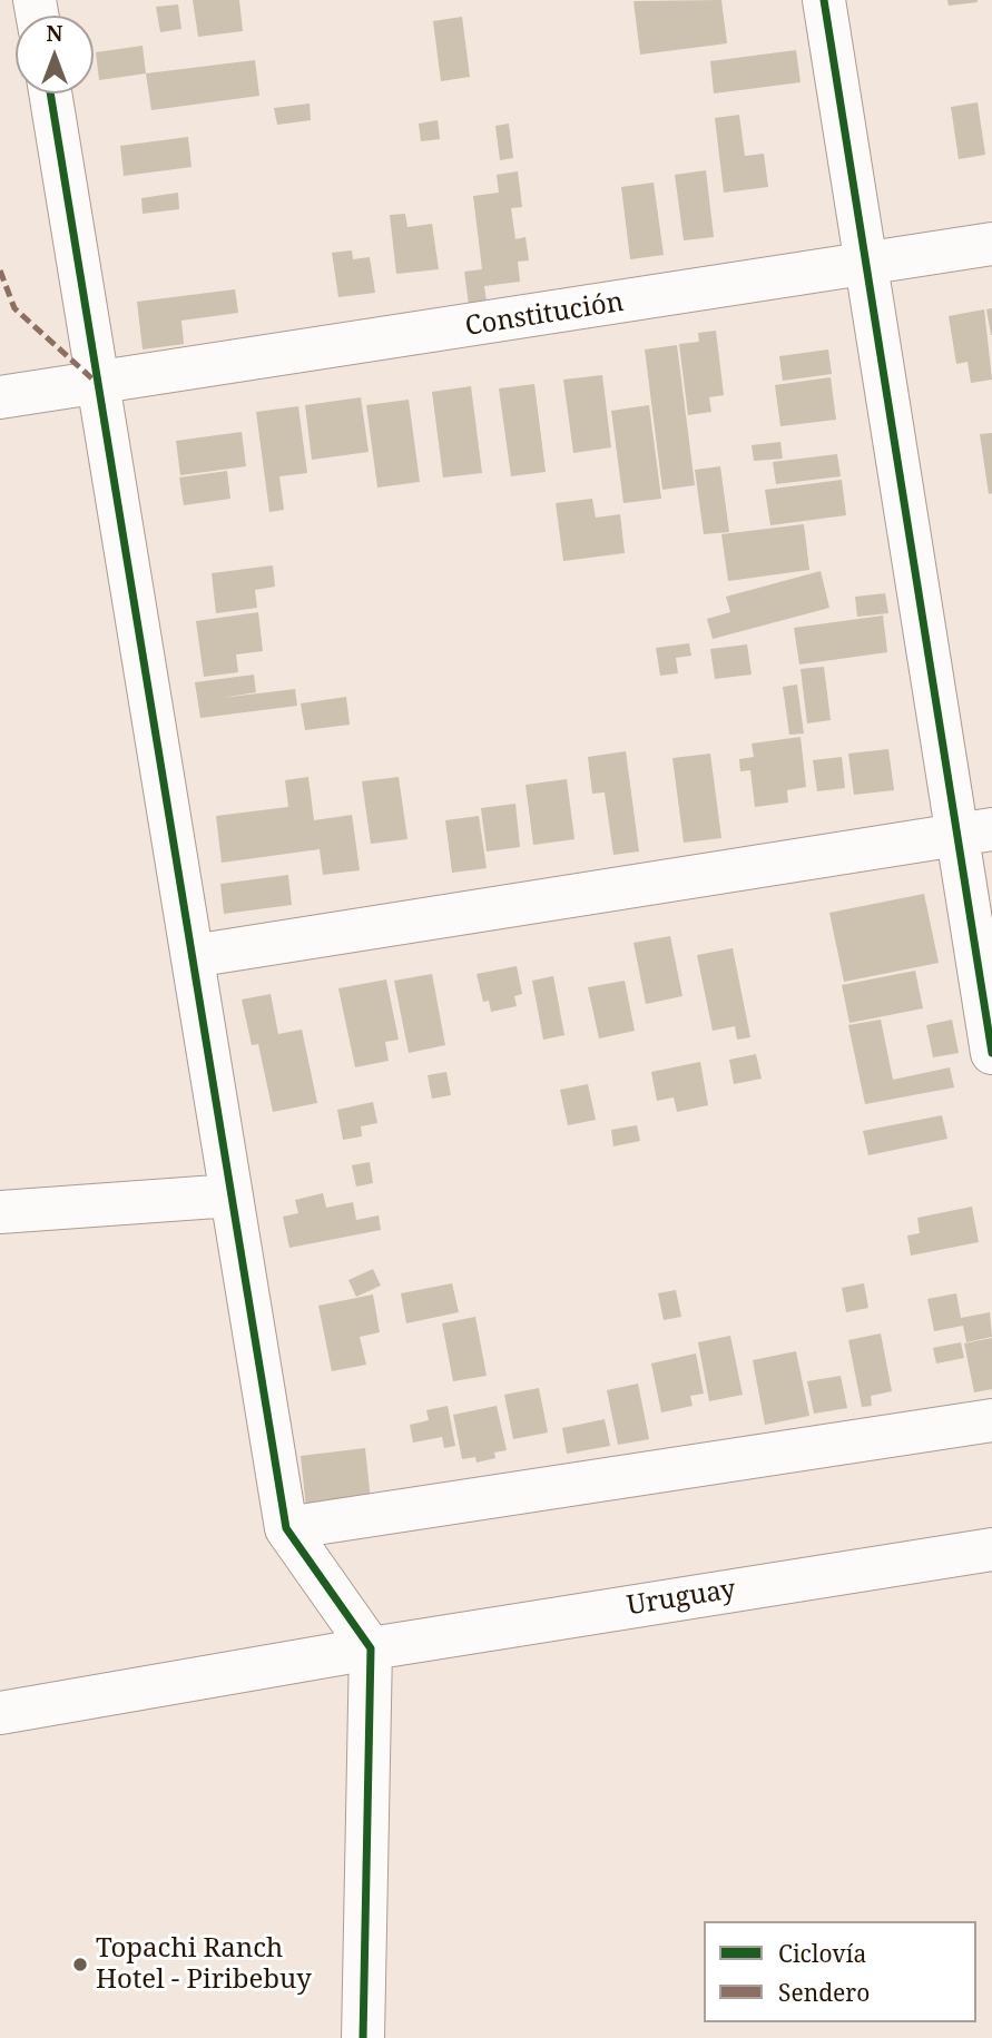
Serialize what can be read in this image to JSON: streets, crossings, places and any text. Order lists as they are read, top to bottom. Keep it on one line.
{"streets":{"street":["Constitución","Uruguay"]},"places":["Topachi Ranch Hotel - Piribebuy"],"legend":["Ciclovía","Sendero"],"north":"top"}
